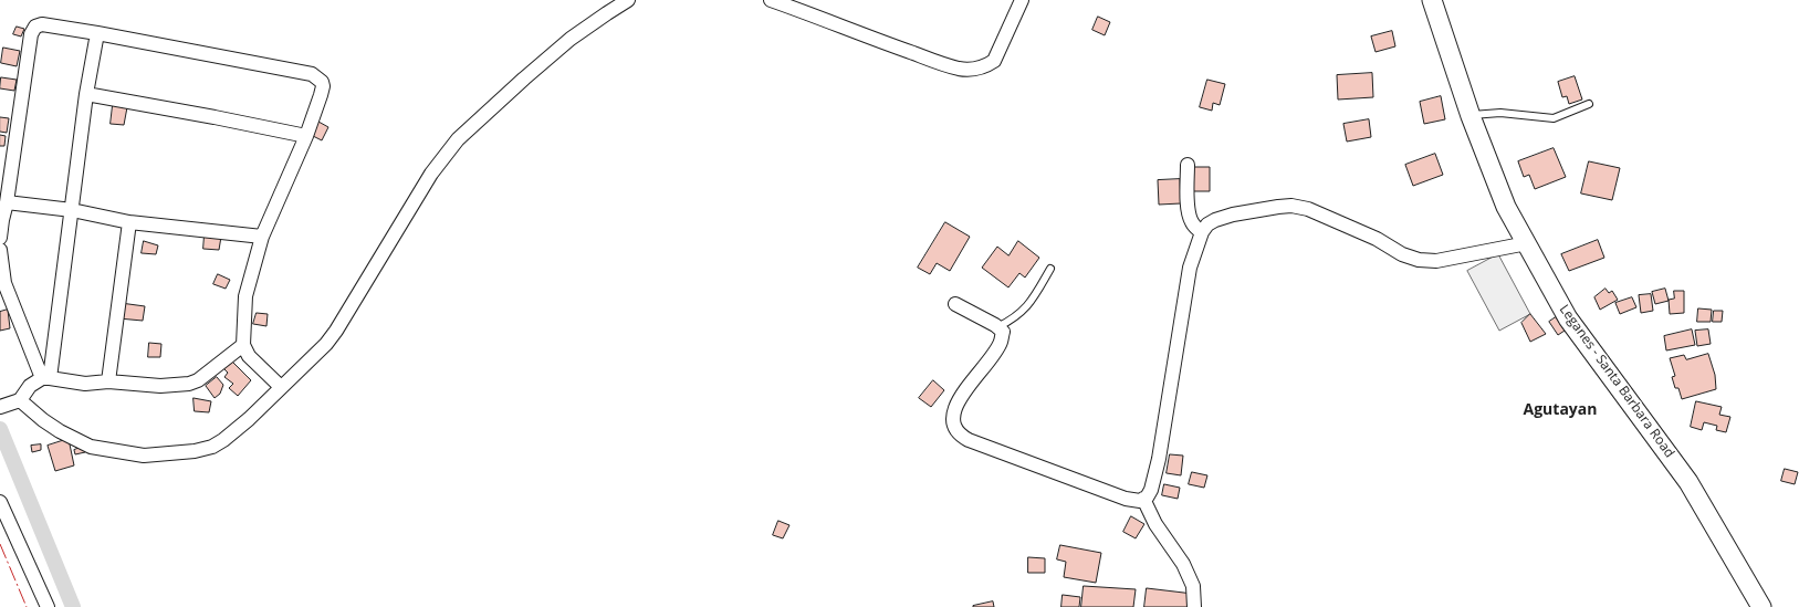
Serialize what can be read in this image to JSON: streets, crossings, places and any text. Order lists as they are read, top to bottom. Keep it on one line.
{"streets":{"main road":["Leganes - Santa Barbara Road"]},"districts":["Agutayan"]}
